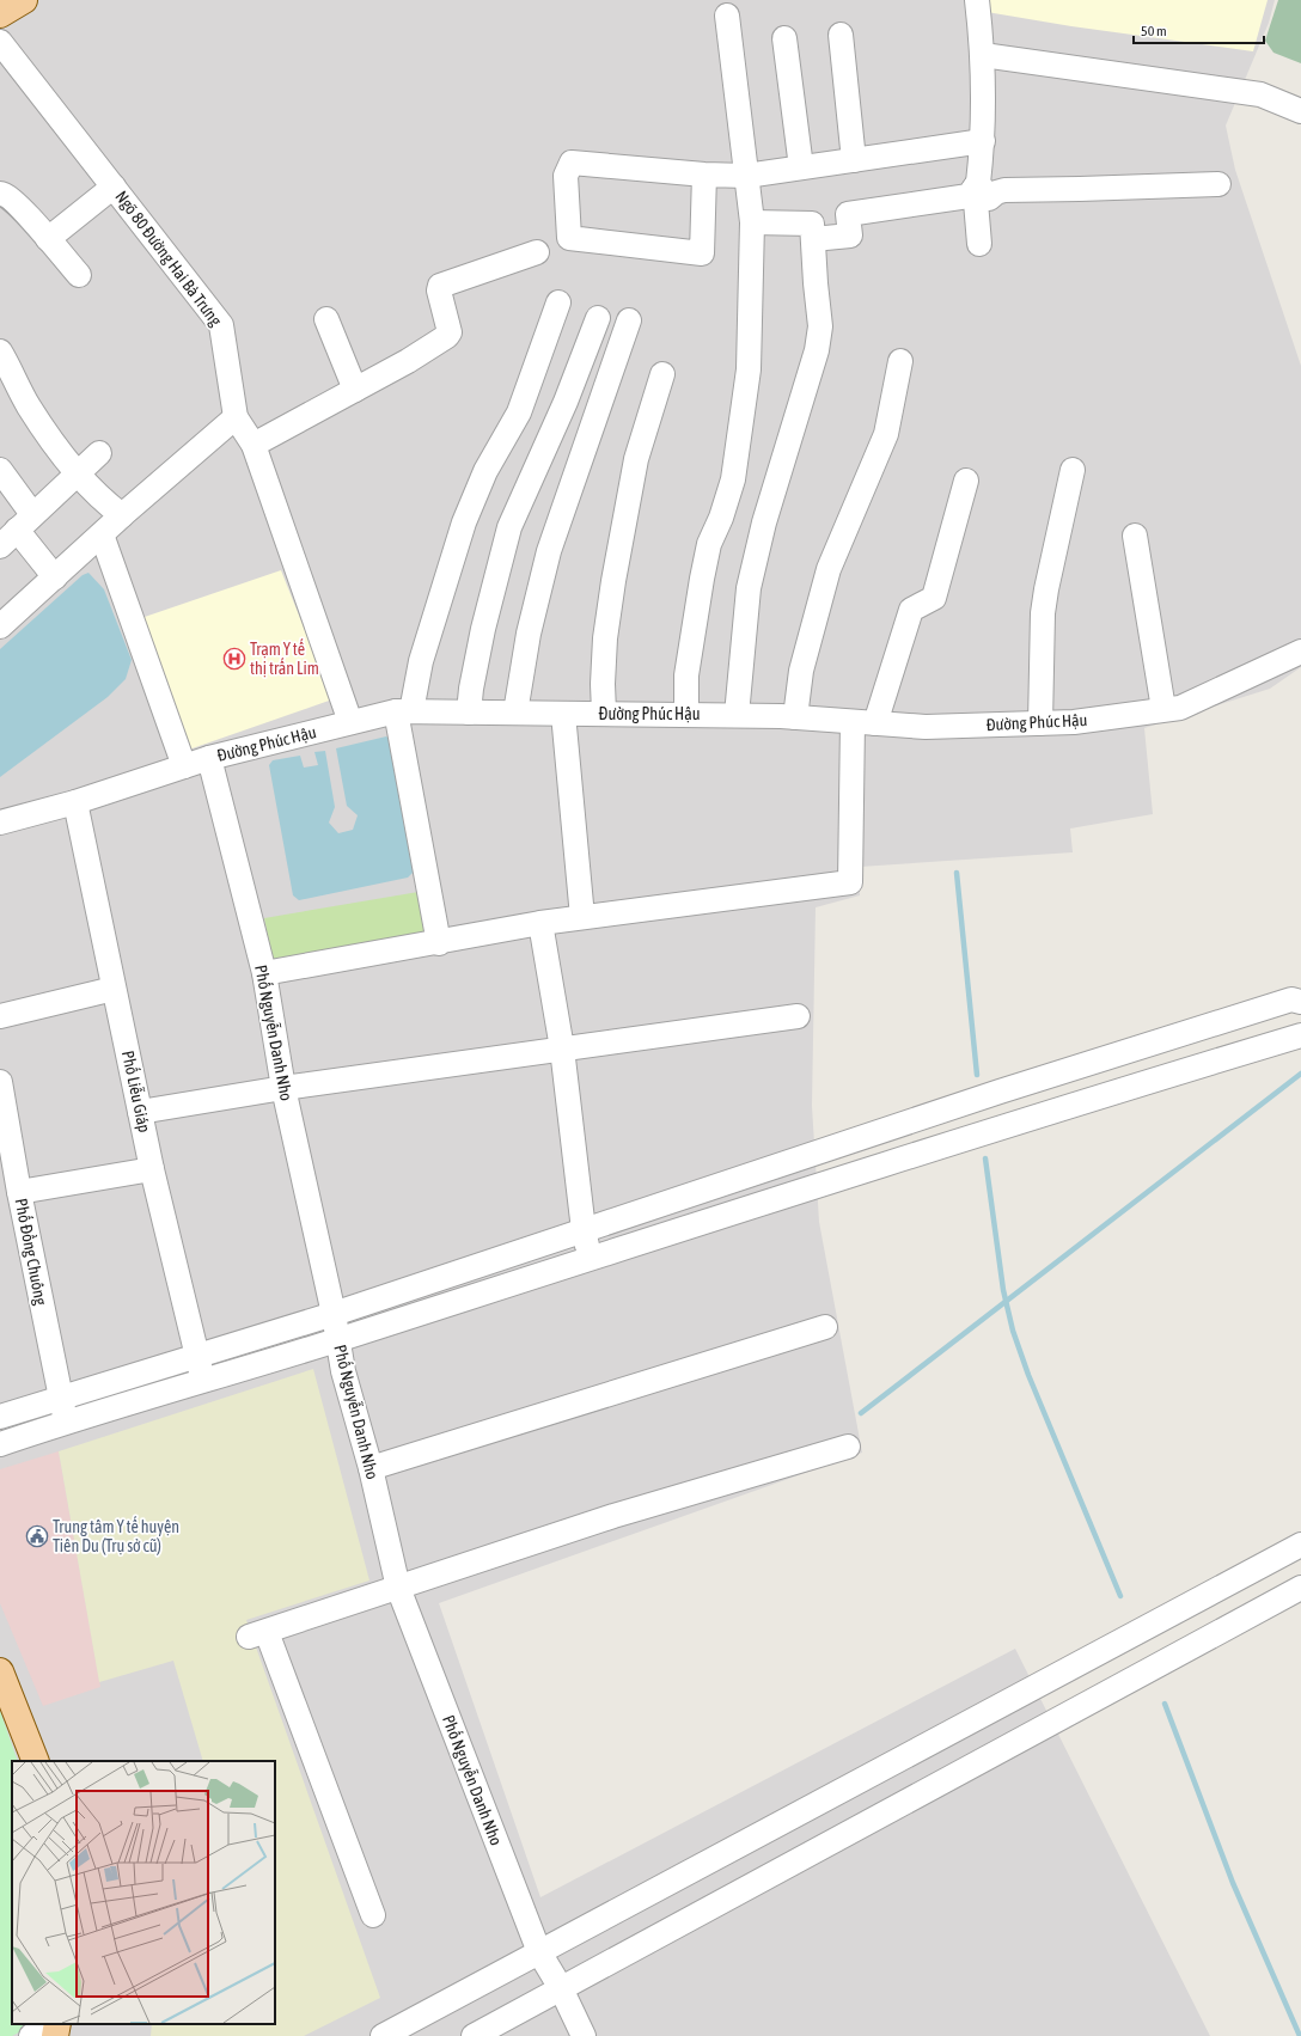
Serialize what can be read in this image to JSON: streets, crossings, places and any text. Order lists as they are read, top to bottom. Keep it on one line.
{"streets":{"street":["Ngõ 80 Đường Hai Bà Trưng","Đường Phúc Hậu","Phố Nguyễn Danh Nho","Phố Liễu Giáp","Phố Đồng Chuông"]},"crossings":[["Ngõ 80 Đường Hai Bà Trưng","Đường Phúc Hậu"],["Đường Phúc Hậu","Phố Nguyễn Danh Nho"],["Đường Phúc Hậu","Phố Liễu Giáp"]],"places":{"hospital":["Trạm Y tế thị trấn Lim"],"public building":["Trung tâm Y tế huyện Tiên Du (Trụ sở cũ)"]},"scale_bar":"50 m"}
